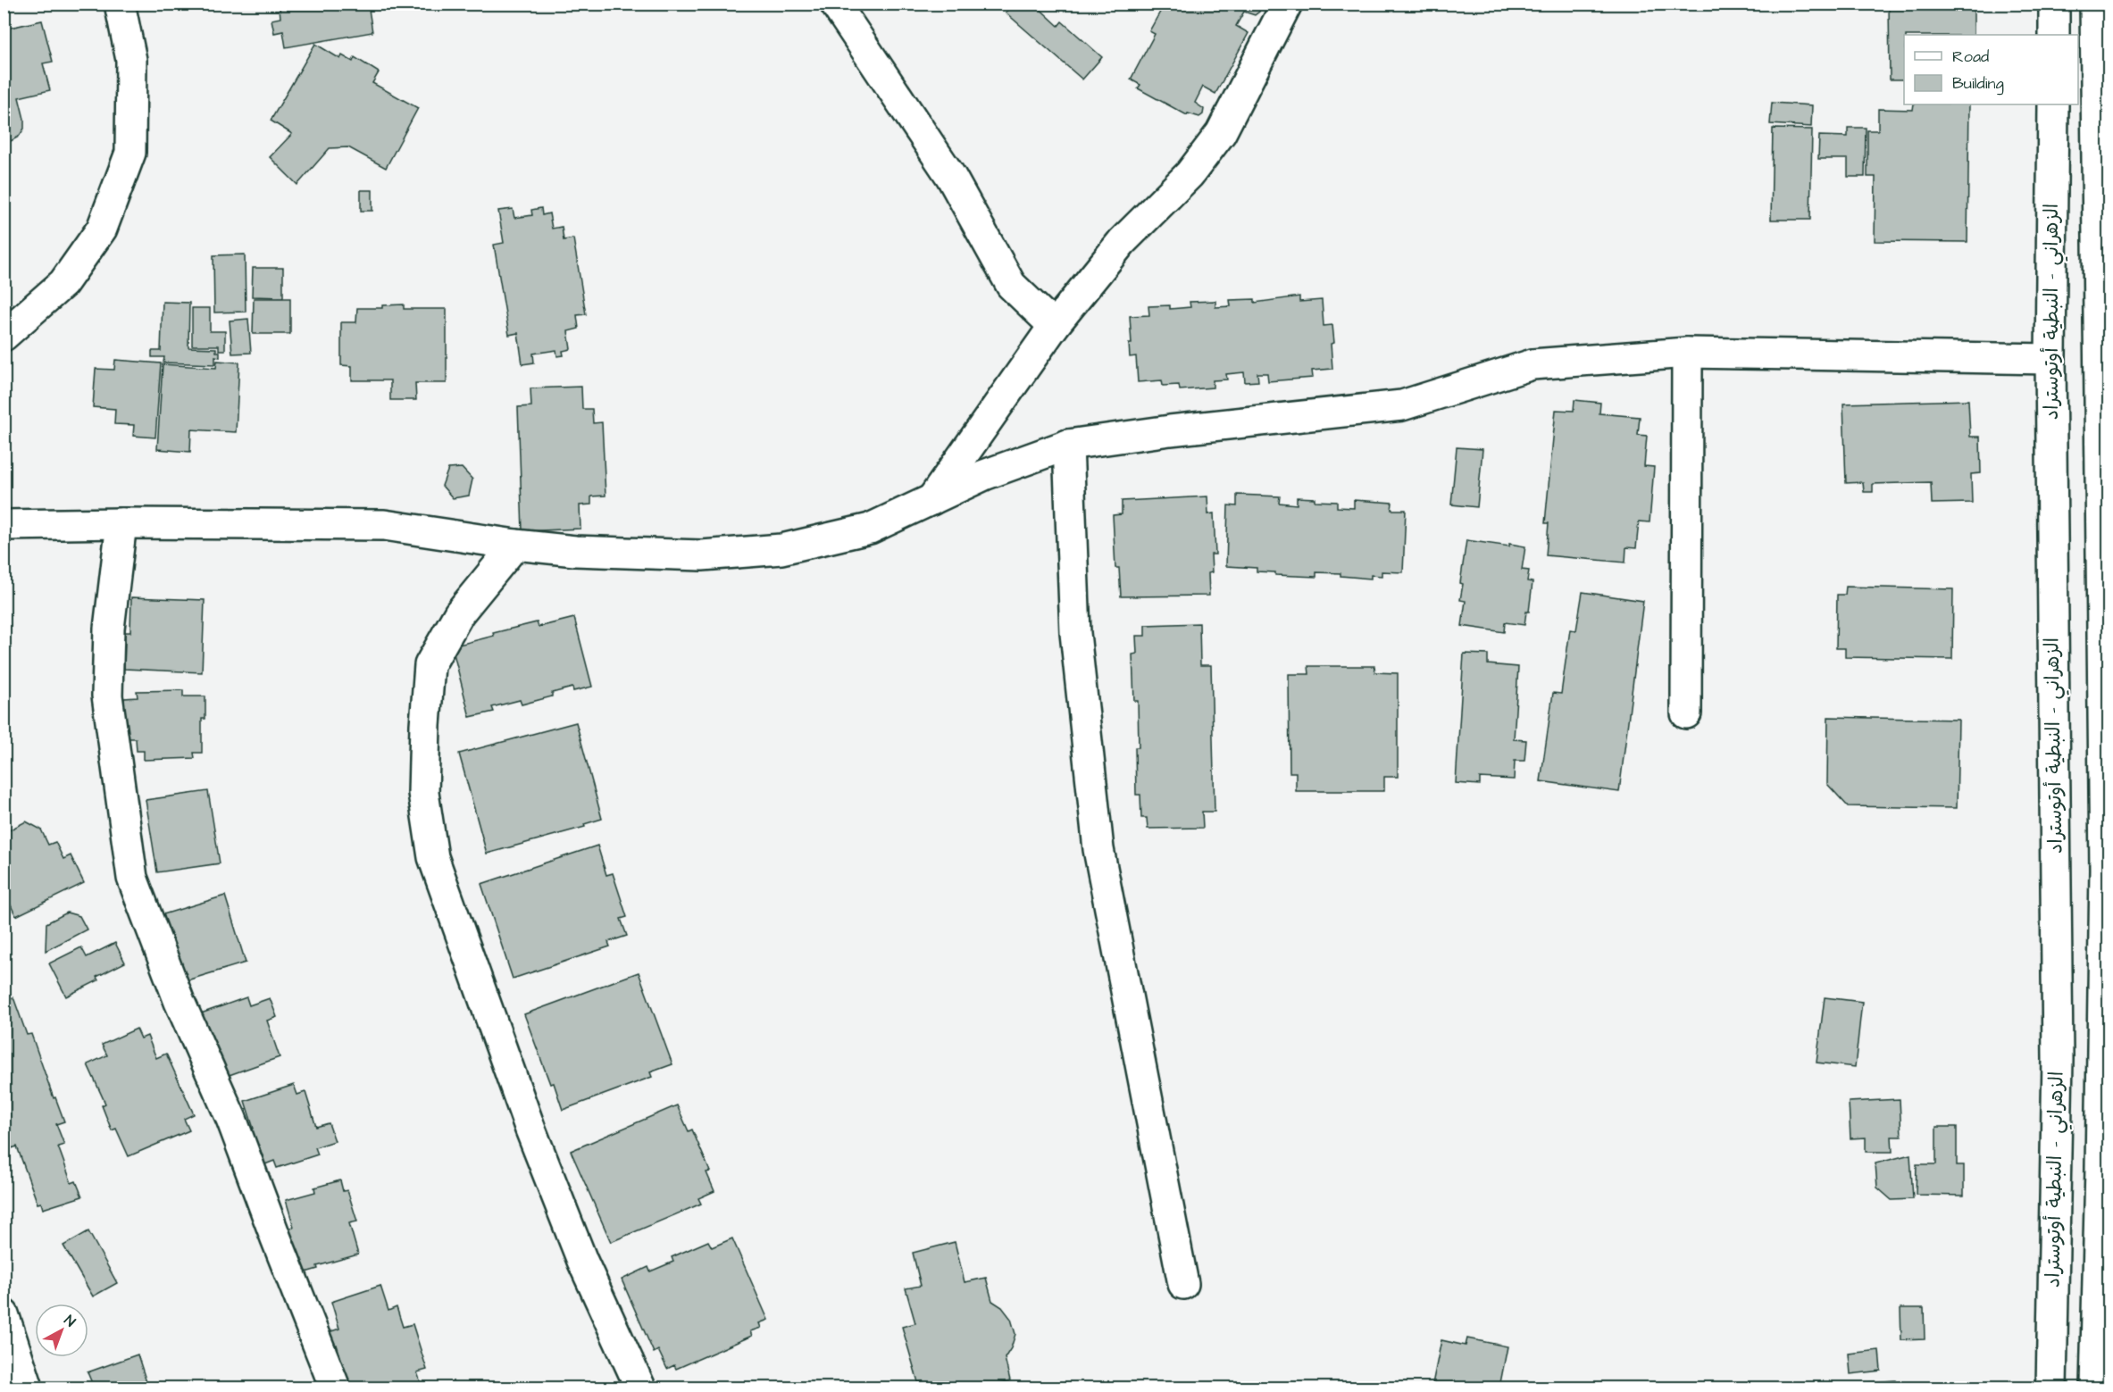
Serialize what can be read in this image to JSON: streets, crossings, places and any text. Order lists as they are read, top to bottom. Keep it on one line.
{"streets":{"main road":["الزهراني - النبطية أوتوستراد"]},"legend":["Road","Building"],"north":"top right"}
